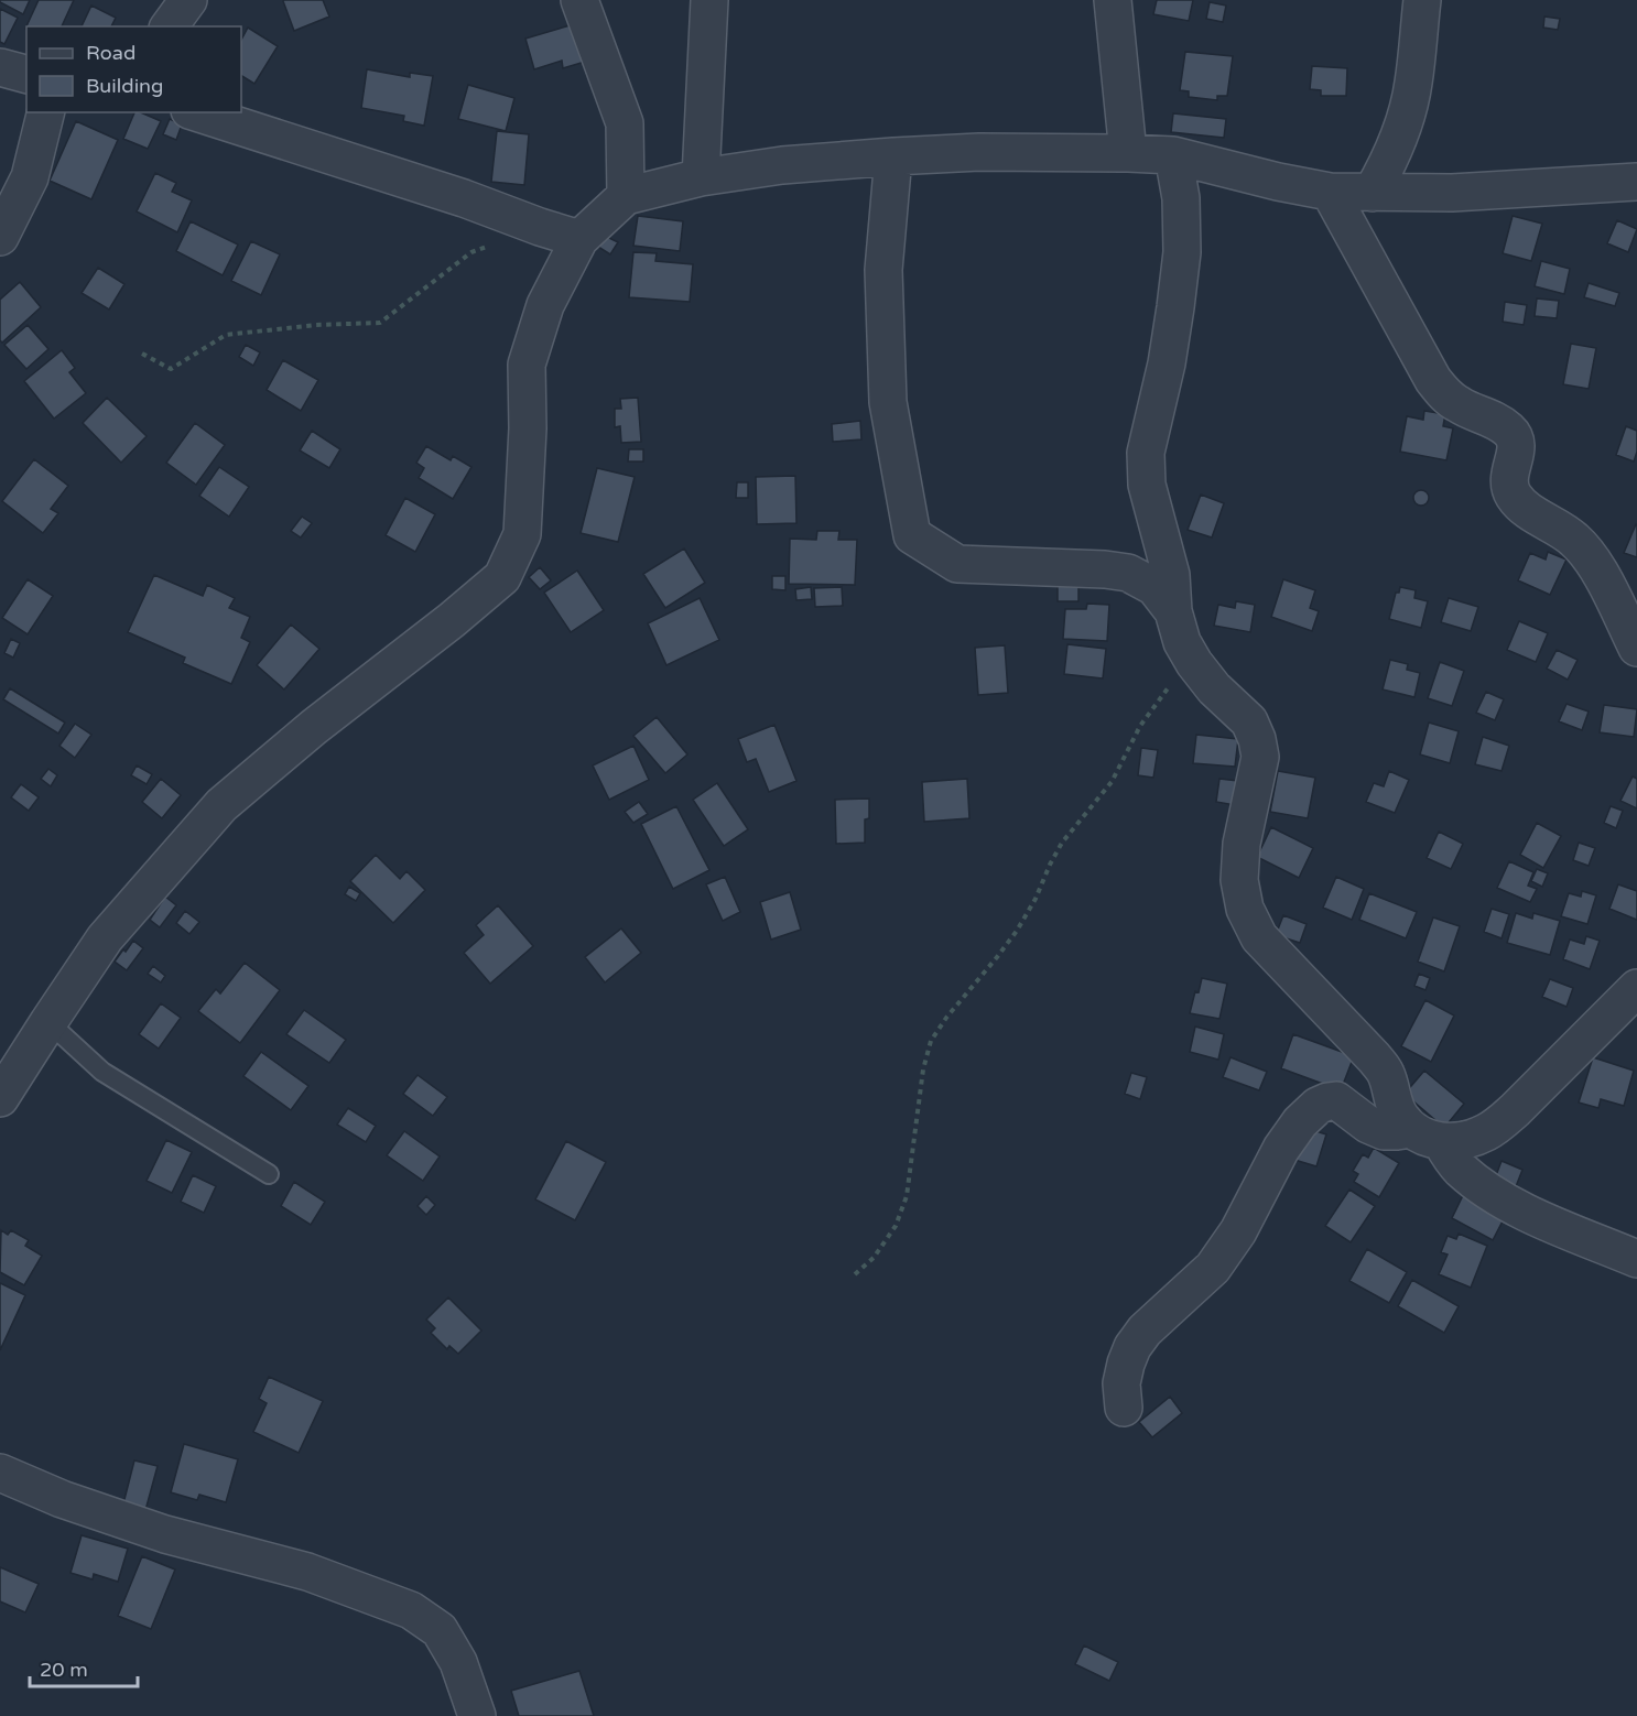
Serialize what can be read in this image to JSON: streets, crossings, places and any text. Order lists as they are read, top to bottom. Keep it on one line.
{"legend":["Road","Building"],"scale_bar":"20 m"}
